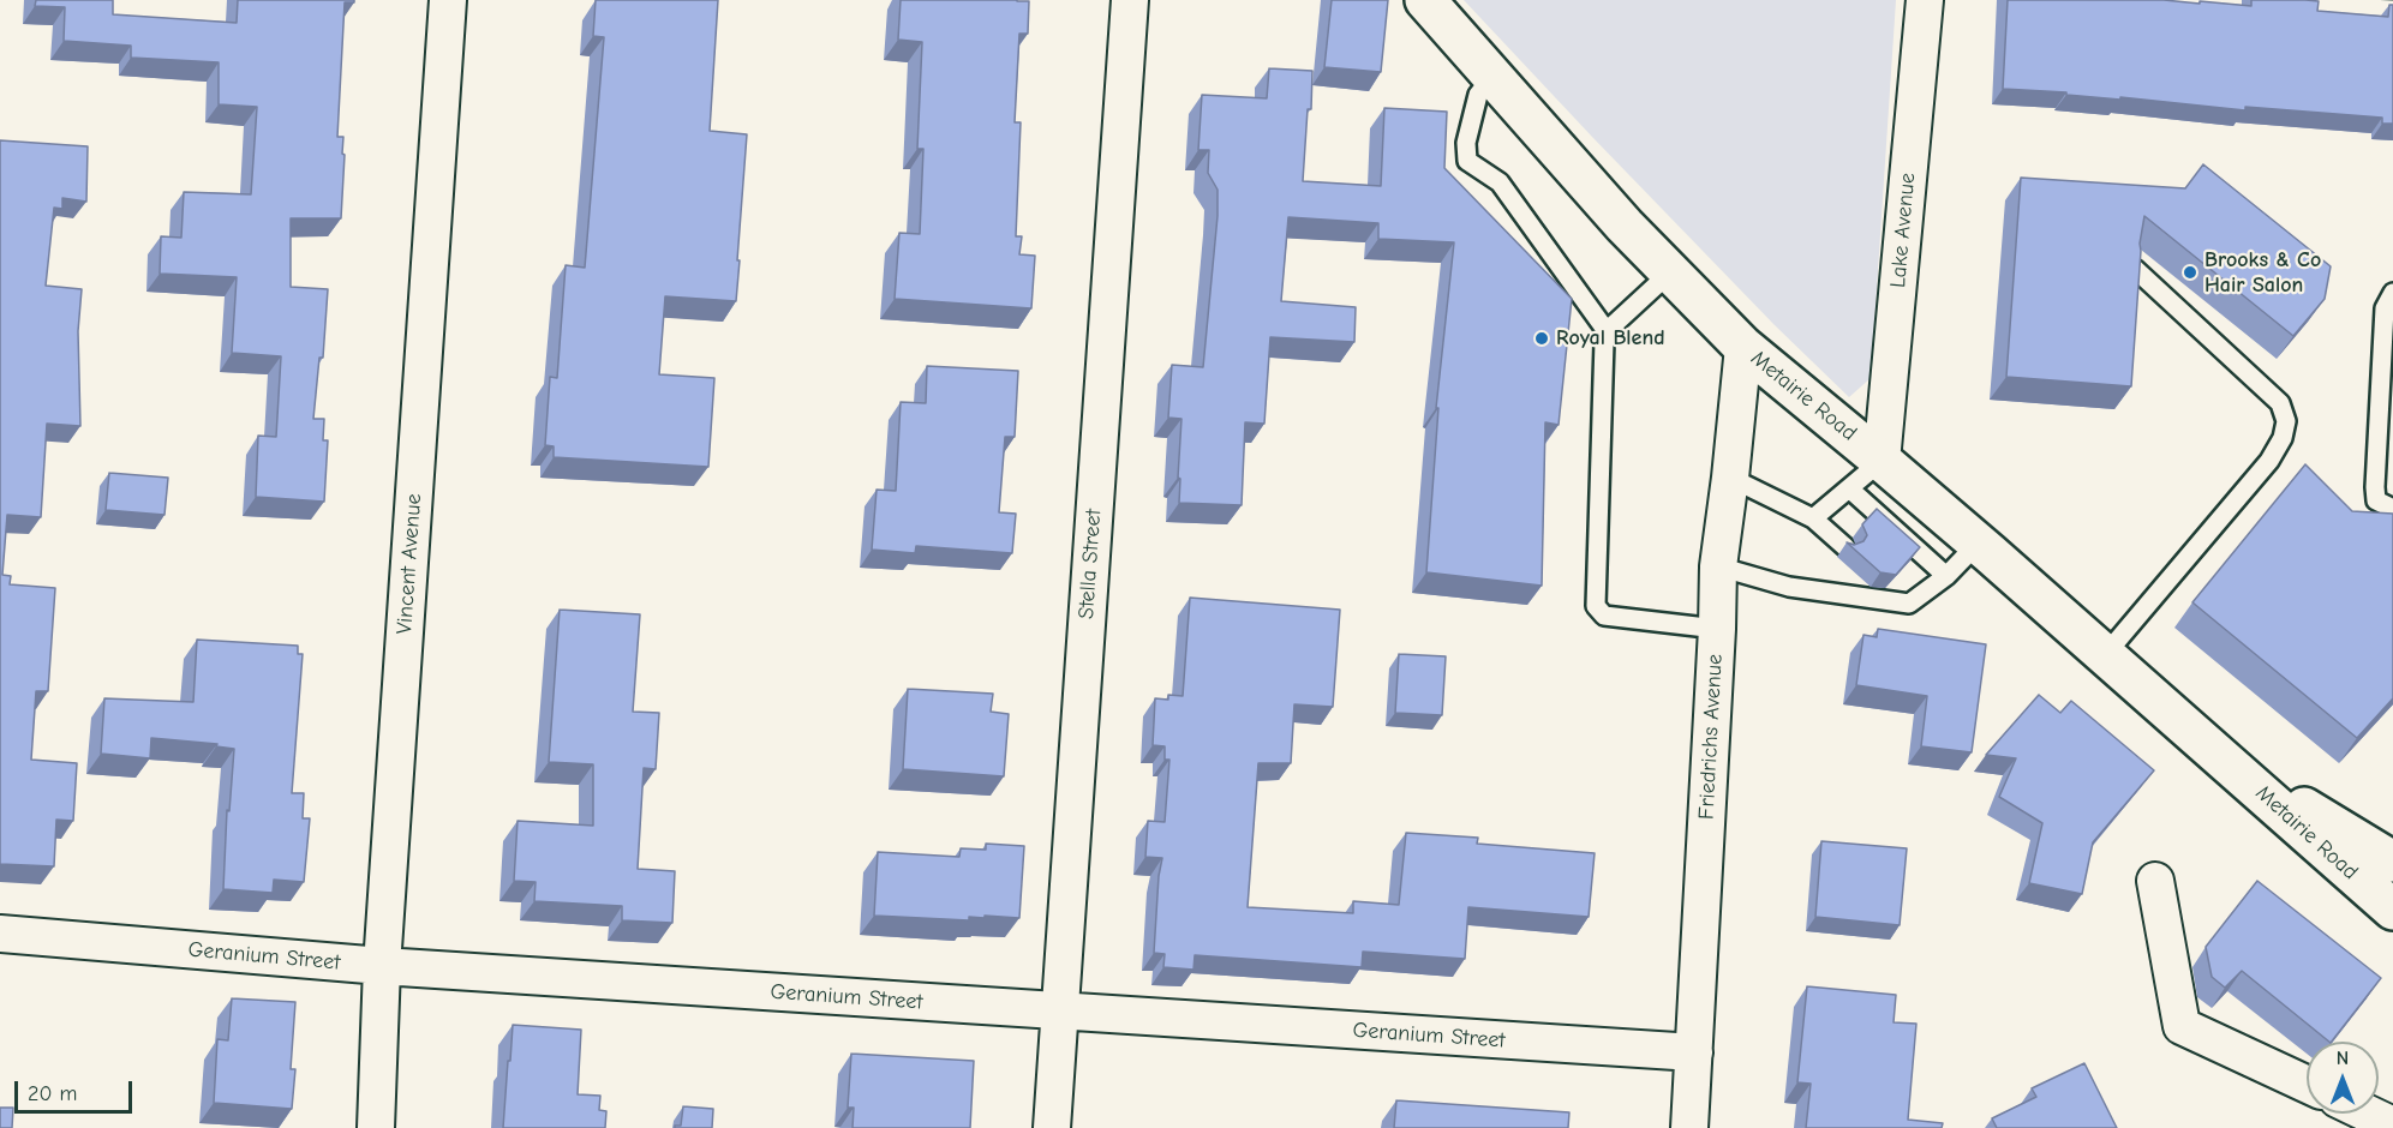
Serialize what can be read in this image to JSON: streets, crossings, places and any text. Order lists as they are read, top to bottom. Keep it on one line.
{"streets":{"main road":["Metairie Road"],"street":["Lake Avenue","Vincent Avenue","Stella Street","Friedrichs Avenue","Geranium Street"]},"crossings":[["Lake Avenue","Metairie Road"],["Metairie Road","Friedrichs Avenue"],["Vincent Avenue","Geranium Street"],["Stella Street","Geranium Street"],["Friedrichs Avenue","Geranium Street"]],"places":["Brooks & Co Hair Salon","Royal Blend"],"scale_bar":"20 m","north":"top"}
